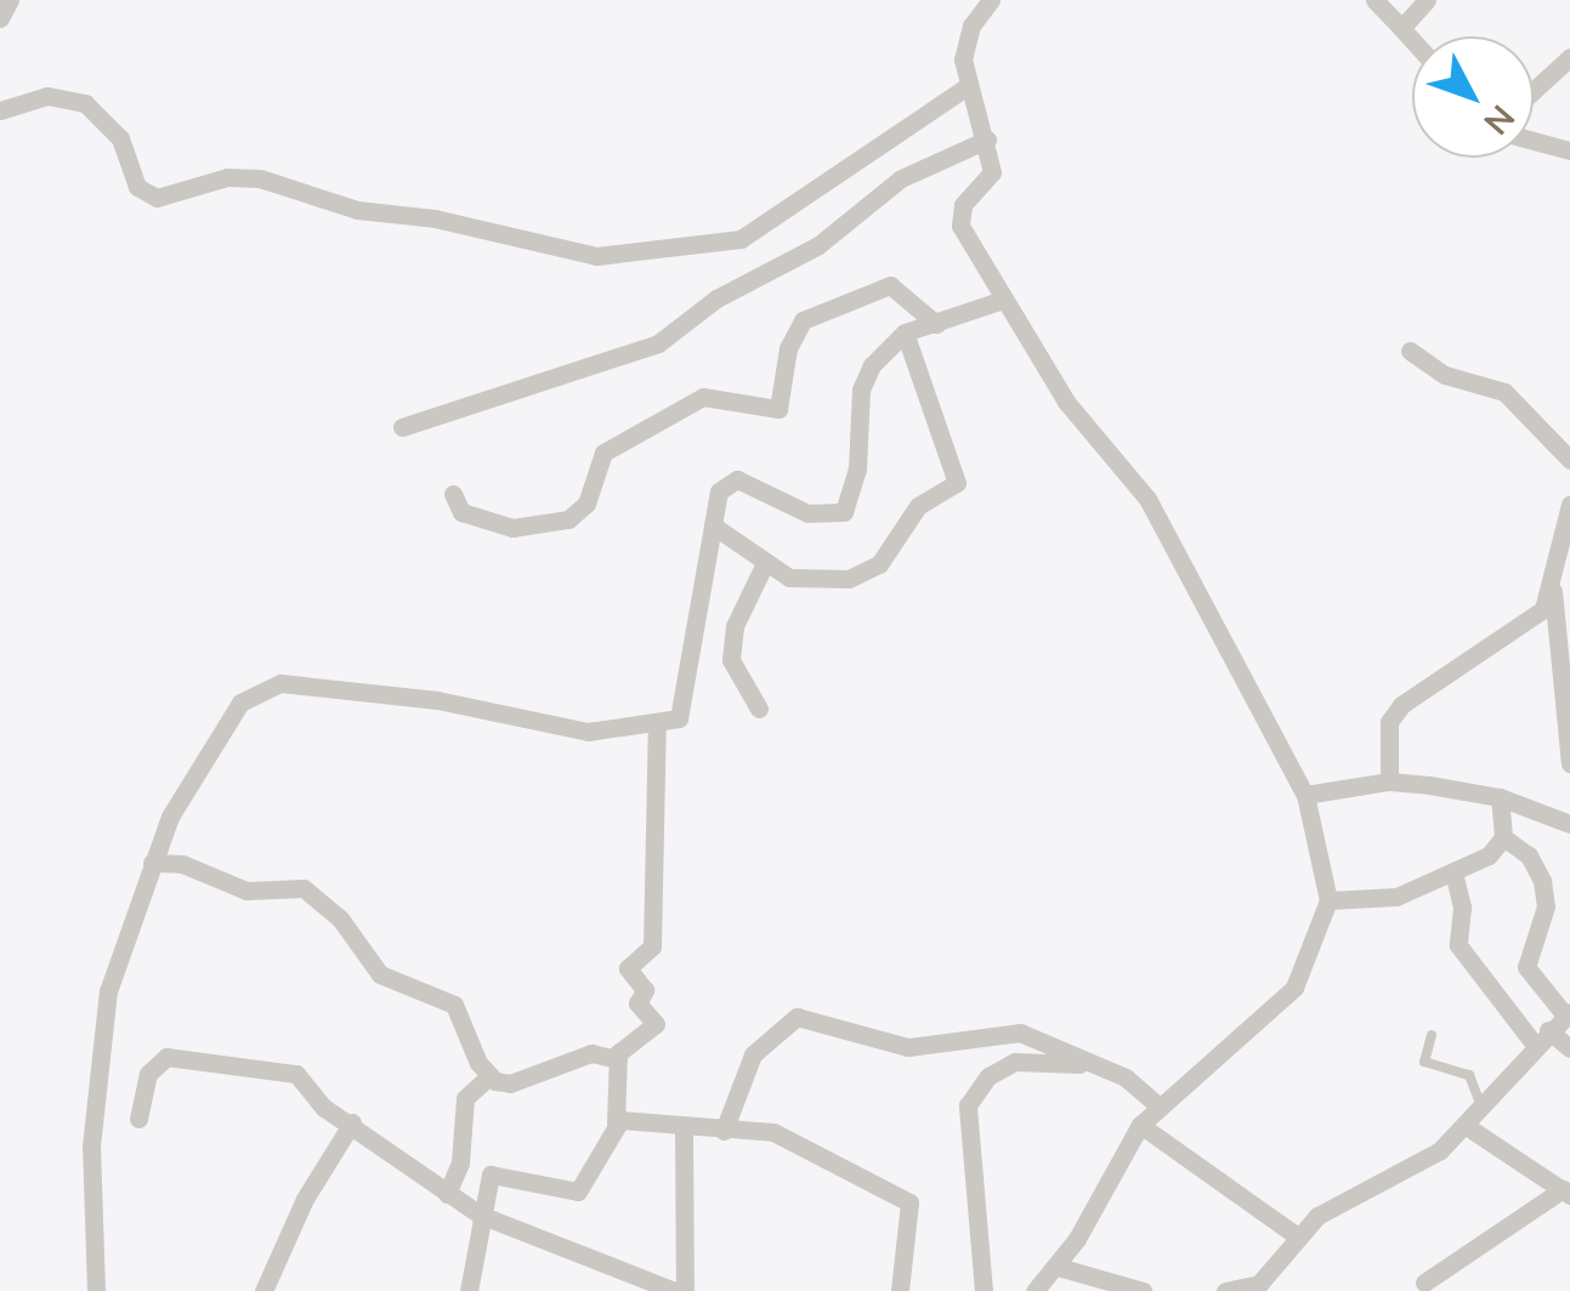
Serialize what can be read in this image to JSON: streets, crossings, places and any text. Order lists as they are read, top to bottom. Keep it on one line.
{"north":"bottom right"}
